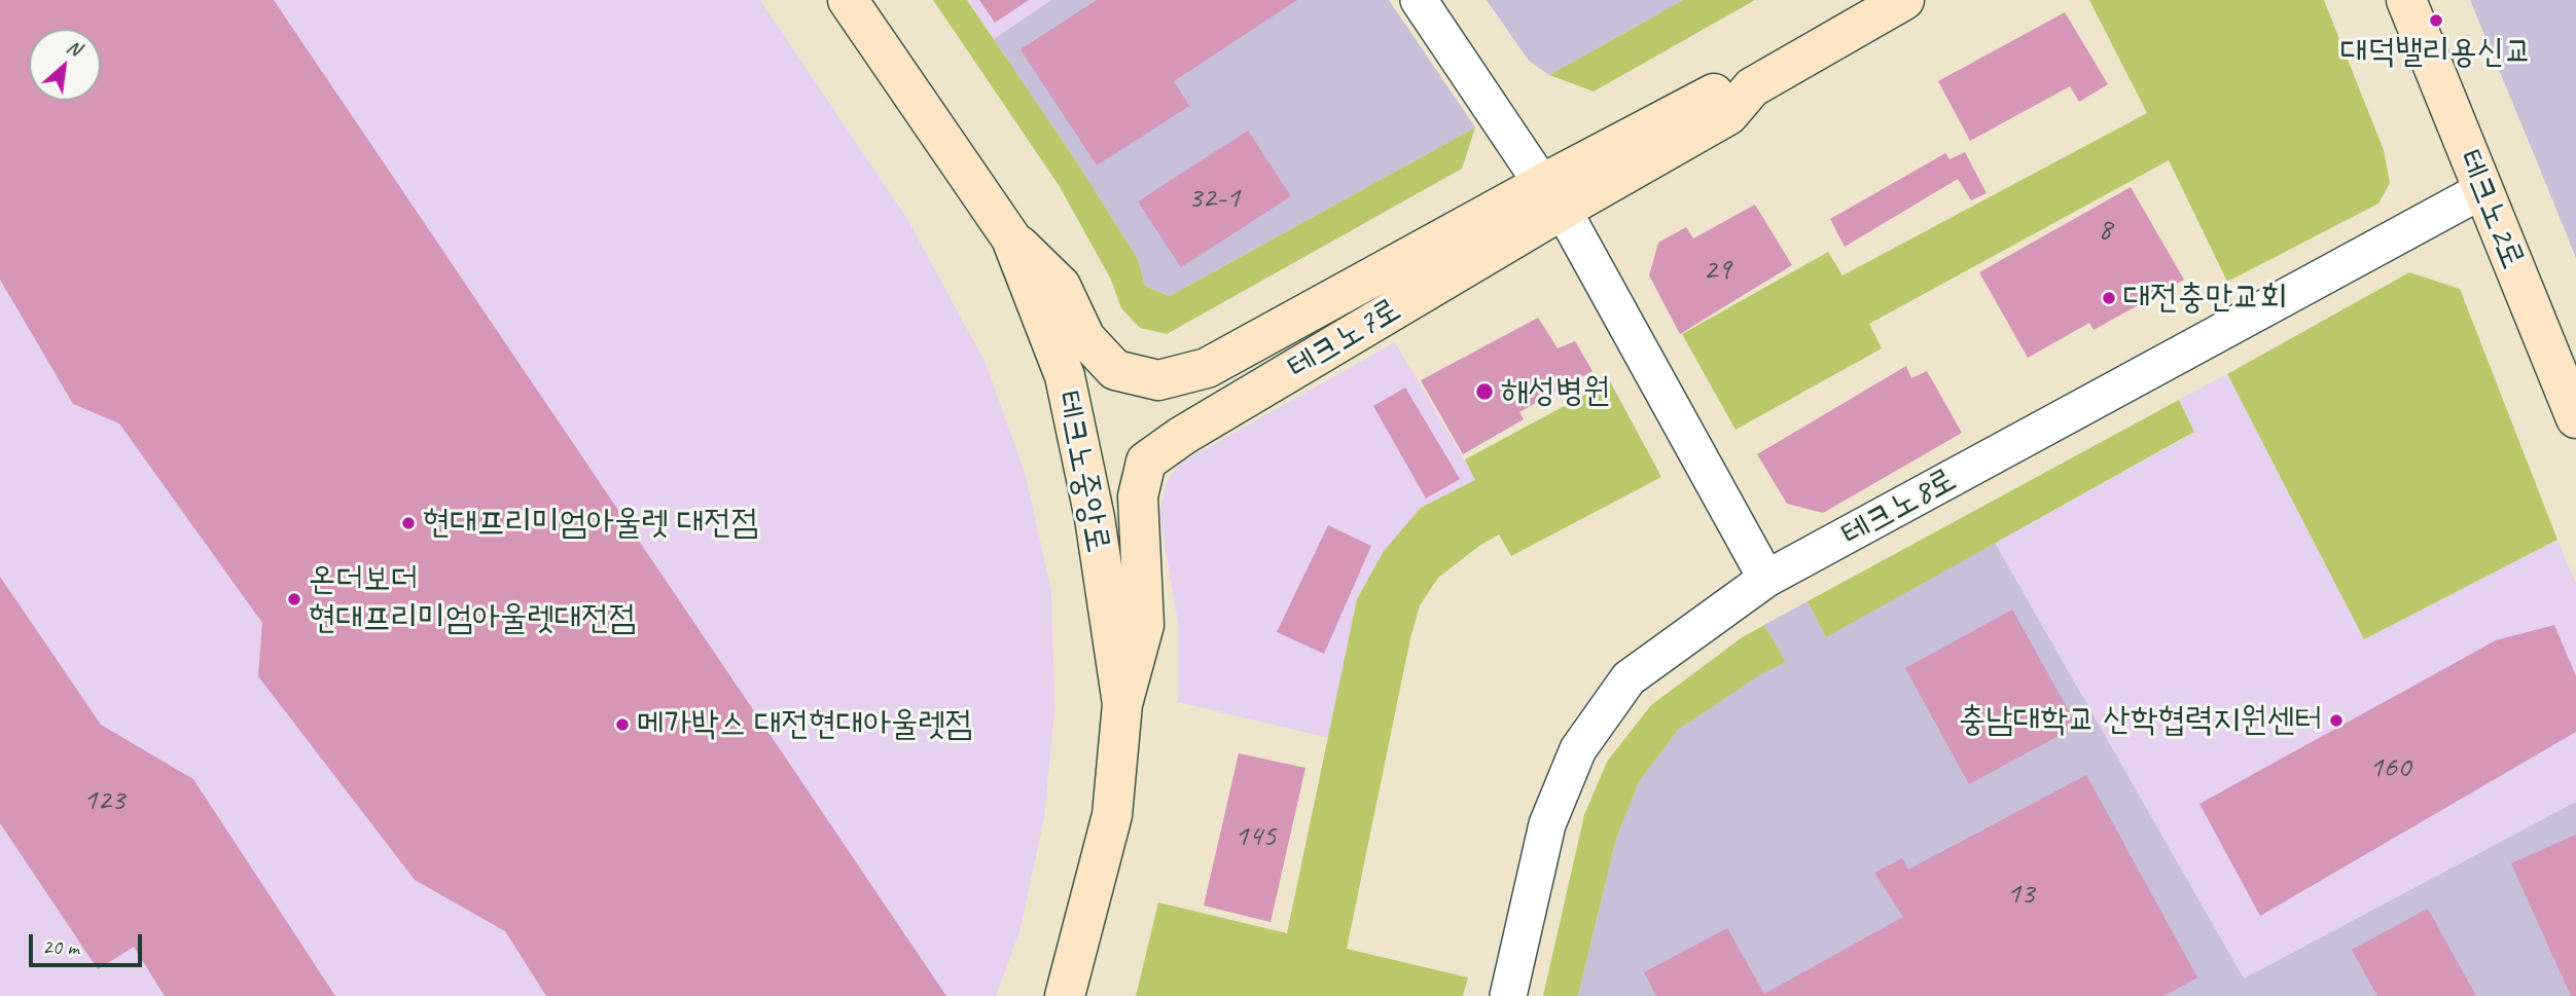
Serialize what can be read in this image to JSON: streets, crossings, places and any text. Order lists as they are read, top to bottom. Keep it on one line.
{"streets":{"main road":["테크노2로","테크노7로","테크노중앙로"],"street":["테크노8로"]},"crossings":[["테크노2로","테크노8로"],["테크노7로","테크노중앙로"]],"places":["대덕밸리용신교","대전충만교회","해성병원","현대프리미엄아울렛 대전점","온더보더 현대프리미엄아울렛대전점","충남대학교 산학협력지원센터","메가박스 대전현대아울렛점"],"house_numbers":["32-1","8","29","160","123","145","13"],"scale_bar":"20 m","north":"top right"}
